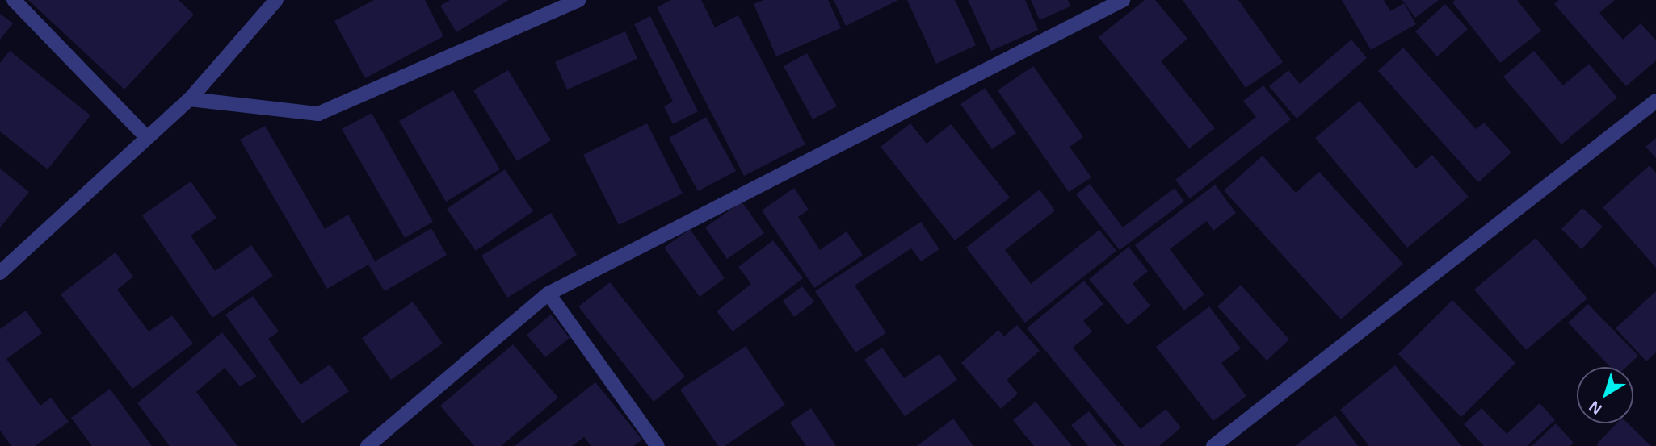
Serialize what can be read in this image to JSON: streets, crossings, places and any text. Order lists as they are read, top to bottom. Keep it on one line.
{"north":"bottom left"}
